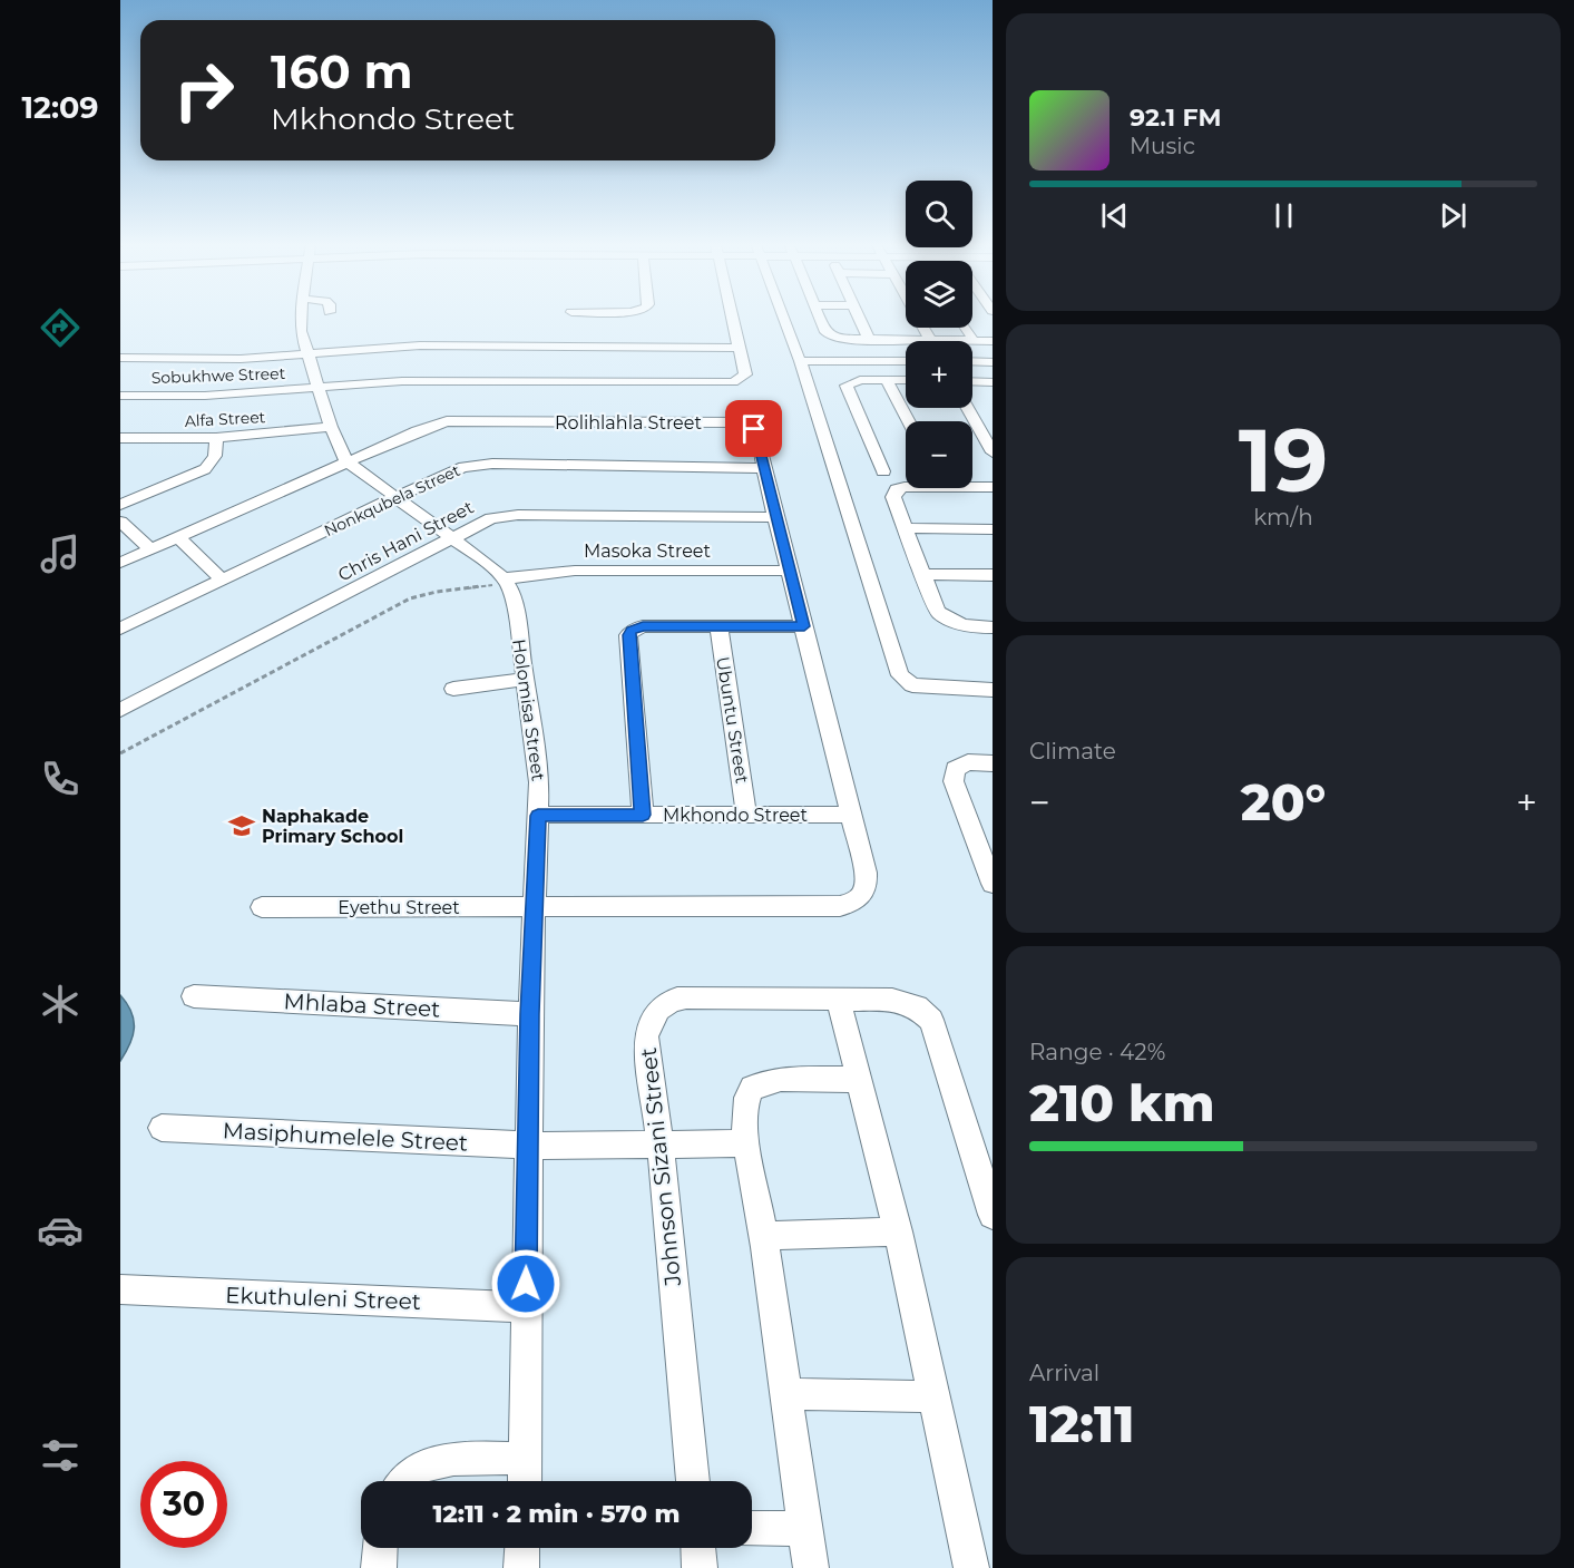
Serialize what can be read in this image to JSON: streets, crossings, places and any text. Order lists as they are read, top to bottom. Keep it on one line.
{"streets":{"street":["Sobukhwe Street","Alfa Street","Rolihlahla Street","Nonkqubela Street","Chris Hani Street","Masoka Street","Holomisa Street","Ubuntu Street","Mkhondo Street","Eyethu Street","Mhlaba Street","Masiphumelele Street","Johnson Sizani Street","Ekuthuleni Street"]},"crossings":[["Rolihlahla Street","Nonkqubela Street"],["Rolihlahla Street","Chris Hani Street"],["Rolihlahla Street","Masoka Street"],["Rolihlahla Street","Holomisa Street"],["Rolihlahla Street","Mkhondo Street"],["Rolihlahla Street","Eyethu Street"],["Masoka Street","Holomisa Street"],["Holomisa Street","Mkhondo Street"],["Holomisa Street","Eyethu Street"],["Holomisa Street","Mhlaba Street"],["Holomisa Street","Masiphumelele Street"],["Holomisa Street","Ekuthuleni Street"],["Ubuntu Street","Mkhondo Street"],["Masiphumelele Street","Johnson Sizani Street"]],"places":{"school or university":["Naphakade Primary School"]},"page":{"tabs":"12:09","turn":["160 m","Mkhondo Street"],"song":["92.1 FM","Music"],"map_buttons":["+","−"],"tile":[["19","km/h"],"Climate",["Range · 42%","210 km"],["Arrival","12:11"]],"heat":["−","20°","+"],"limit":"30","trip":"12:11 · 2 min · 570 m"}}
